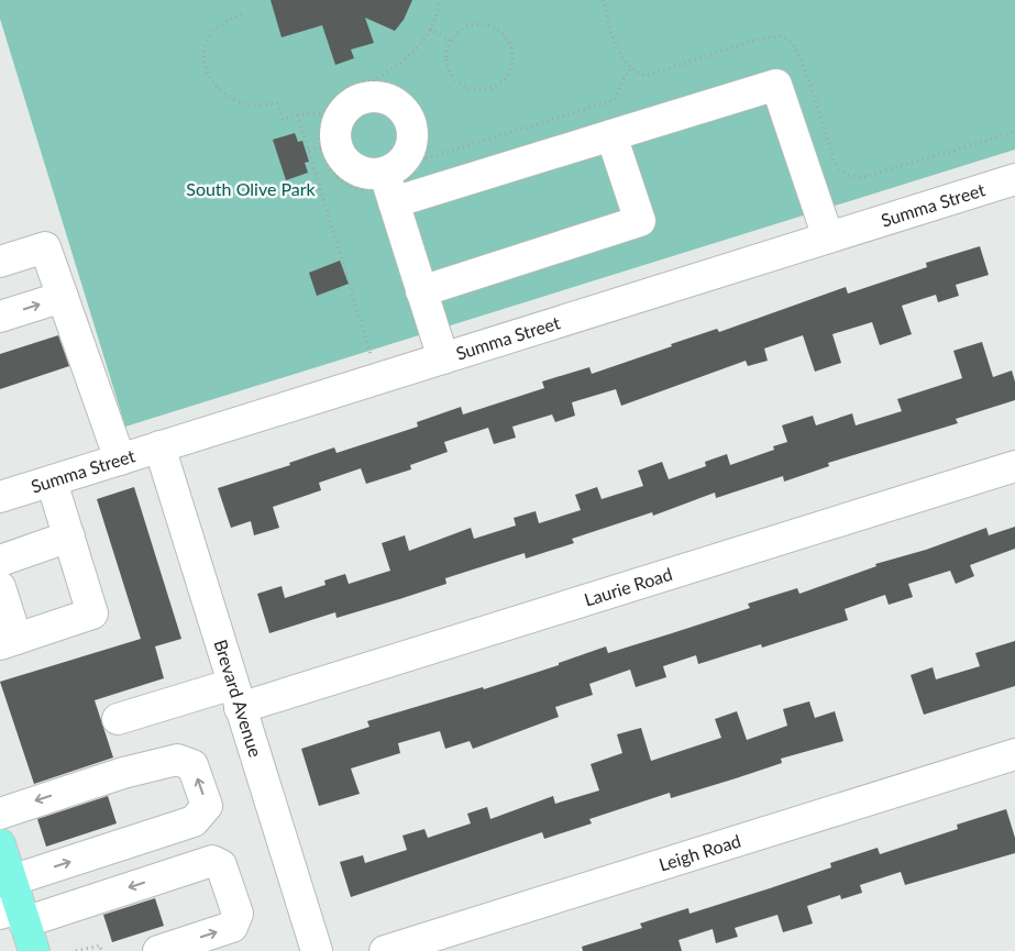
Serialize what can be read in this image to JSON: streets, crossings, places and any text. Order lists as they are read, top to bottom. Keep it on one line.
{"streets":{"street":["Summa Street","Laurie Road","Brevard Avenue","Leigh Road"]},"crossings":[["Summa Street","Brevard Avenue"],["Laurie Road","Brevard Avenue"]],"parks":["South Olive Park"]}
